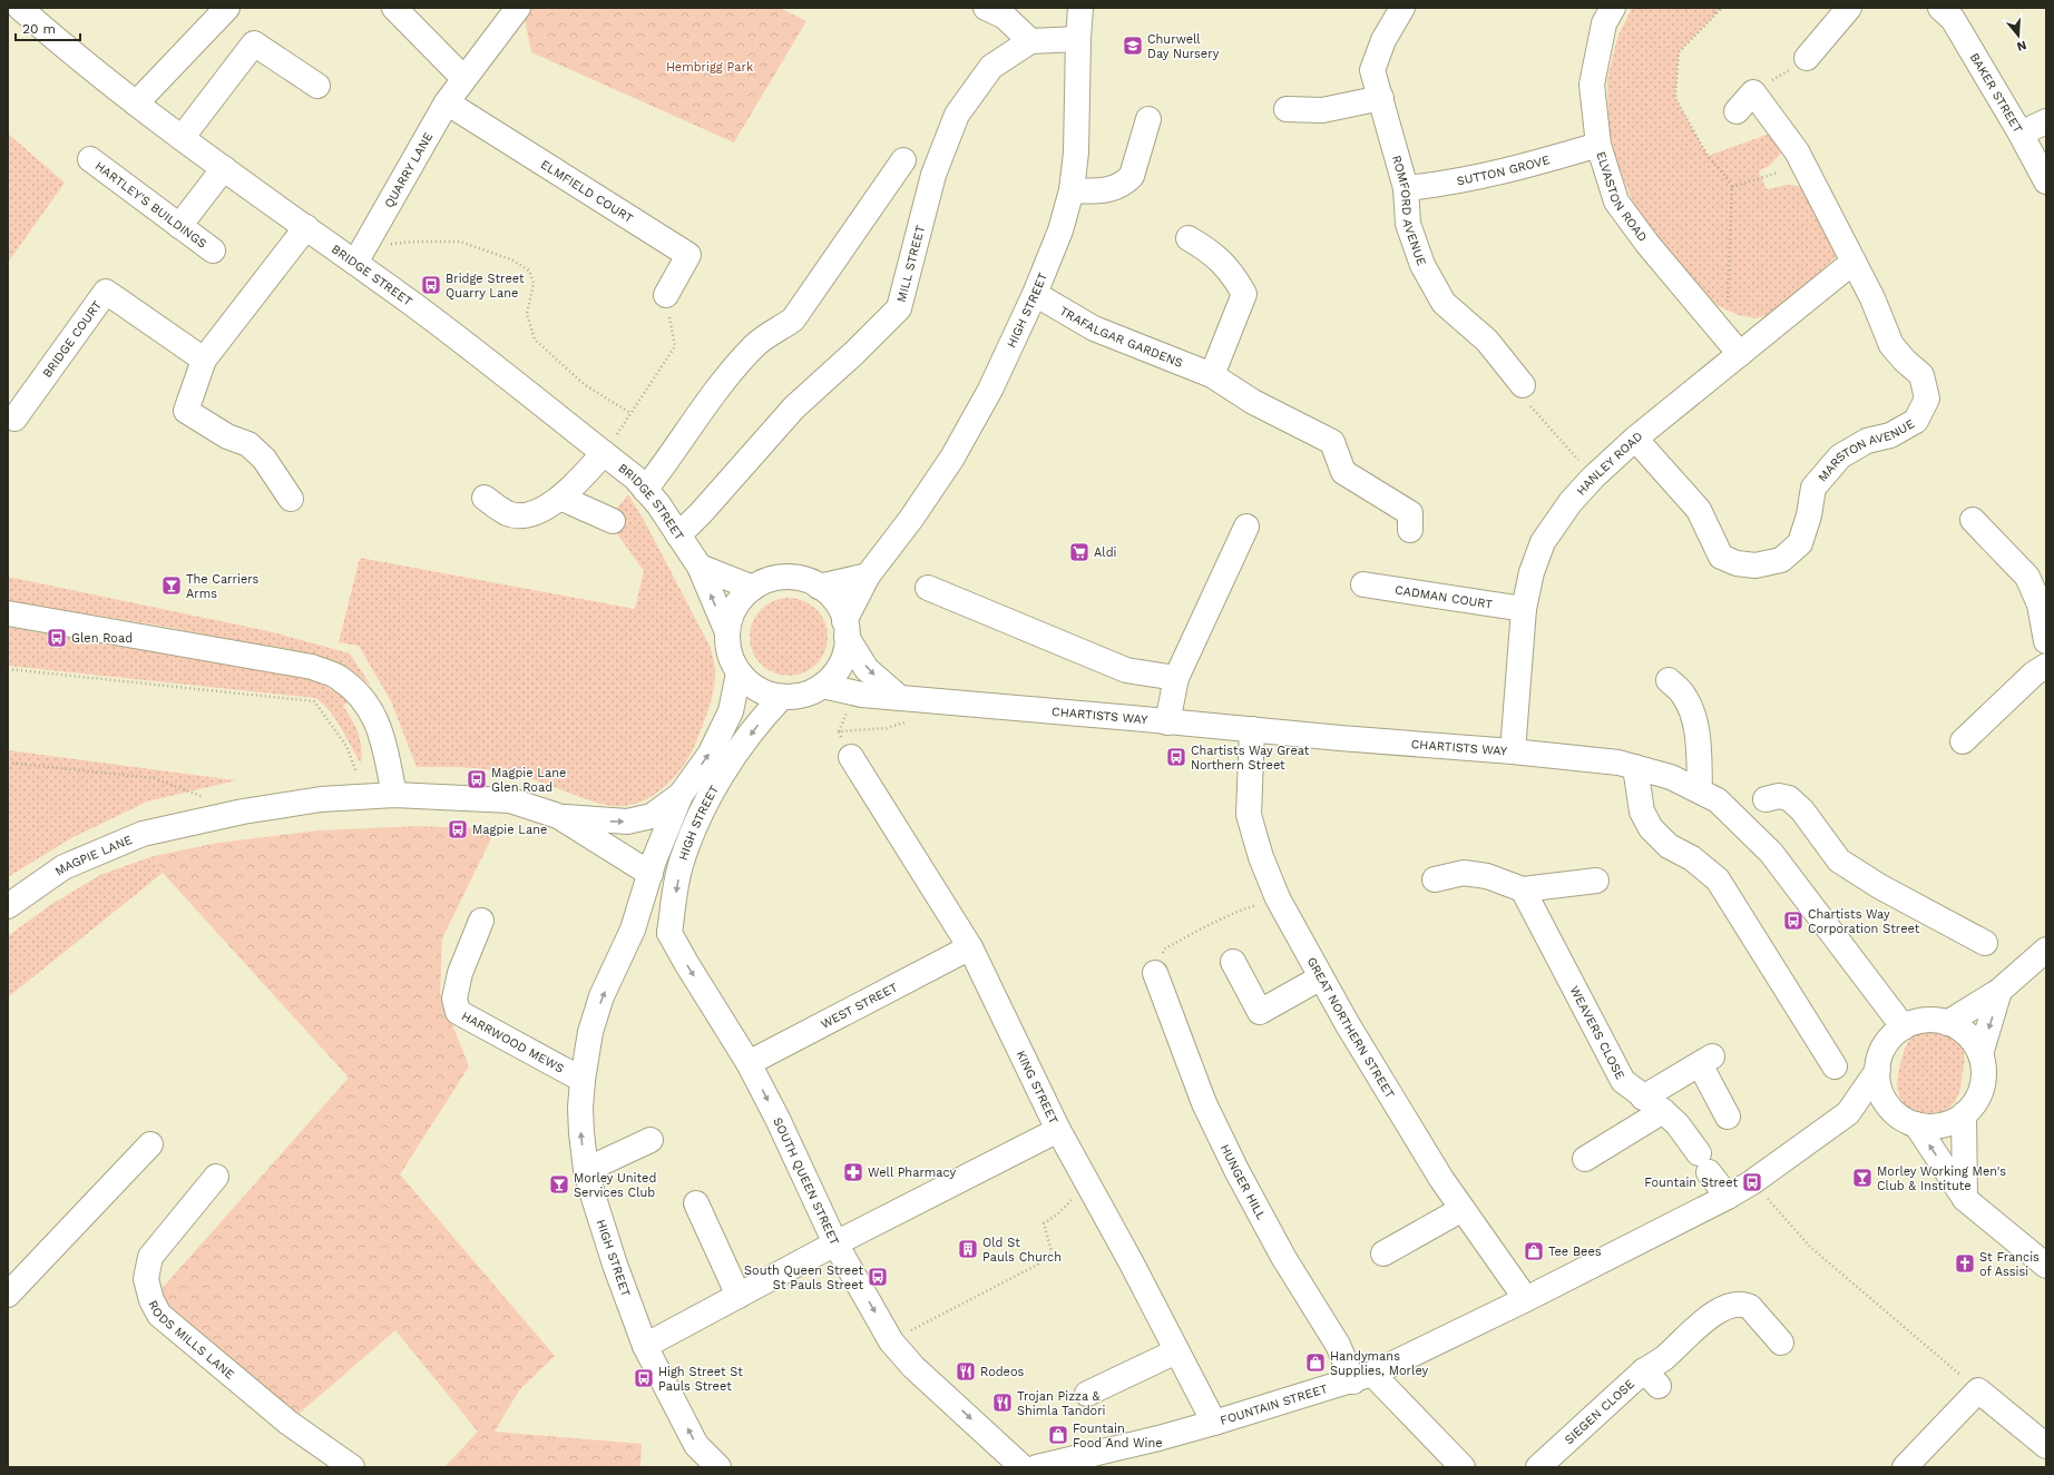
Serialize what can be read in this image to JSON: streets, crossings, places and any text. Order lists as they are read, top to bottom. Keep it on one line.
{"streets":{"street":["BAKER STREET","QUARRY LANE","SUTTON GROVE","ELMFIELD COURT","ELVASTON ROAD","HARTLEY'S BUILDINGS","ROMFORD AVENUE","MILL STREET","BRIDGE STREET","HIGH STREET","TRAFALGAR GARDENS","BRIDGE COURT","MARSTON AVENUE","HANLEY ROAD","CADMAN COURT","CHARTISTS WAY","MAGPIE LANE","WEST STREET","GREAT NORTHERN STREET","WEAVERS CLOSE","HARRWOOD MEWS","KING STREET","SOUTH QUEEN STREET","HUNGER HILL","RODS MILLS LANE","FOUNTAIN STREET","SIEGEN CLOSE"]},"crossings":[["QUARRY LANE","ELMFIELD COURT"],["QUARRY LANE","BRIDGE STREET"],["SUTTON GROVE","ELVASTON ROAD"],["SUTTON GROVE","ROMFORD AVENUE"],["ELVASTON ROAD","HANLEY ROAD"],["MILL STREET","BRIDGE STREET"],["BRIDGE STREET","HIGH STREET"],["BRIDGE STREET","CHARTISTS WAY"],["HIGH STREET","TRAFALGAR GARDENS"],["HIGH STREET","CHARTISTS WAY"],["HIGH STREET","MAGPIE LANE"],["HIGH STREET","HARRWOOD MEWS"],["HIGH STREET","SOUTH QUEEN STREET"],["MARSTON AVENUE","HANLEY ROAD"],["HANLEY ROAD","CADMAN COURT"],["HANLEY ROAD","CHARTISTS WAY"],["CHARTISTS WAY","GREAT NORTHERN STREET"],["CHARTISTS WAY","FOUNTAIN STREET"],["WEST STREET","KING STREET"],["WEST STREET","SOUTH QUEEN STREET"],["GREAT NORTHERN STREET","FOUNTAIN STREET"],["WEAVERS CLOSE","FOUNTAIN STREET"],["KING STREET","FOUNTAIN STREET"],["HUNGER HILL","FOUNTAIN STREET"]],"one_way":["SOUTH QUEEN STREET"],"parks":["Hembrigg Park"],"places":{"school or university":["Churwell Day Nursery"],"bus stop":["Bridge Street Quarry Lane","Glen Road","Chartists Way Great Northern Street","Magpie Lane Glen Road","Magpie Lane","Chartists Way Corporation Street","Fountain Street","South Queen Street St Pauls Street","High Street St Pauls Street"],"supermarket":["Aldi"],"bar":["The Carriers Arms","Morley Working Men's Club & Institute","Morley United Services Club"],"pharmacy":["Well Pharmacy"],"building":["Old St Pauls Church"],"shop":["Tee Bees","Handymans Supplies, Morley","Fountain Food And Wine"],"church":["St Francis of Assisi"],"restaurant":["Rodeos","Trojan Pizza & Shimla Tandori"]},"scale_bar":"20 m","north":"bottom"}
